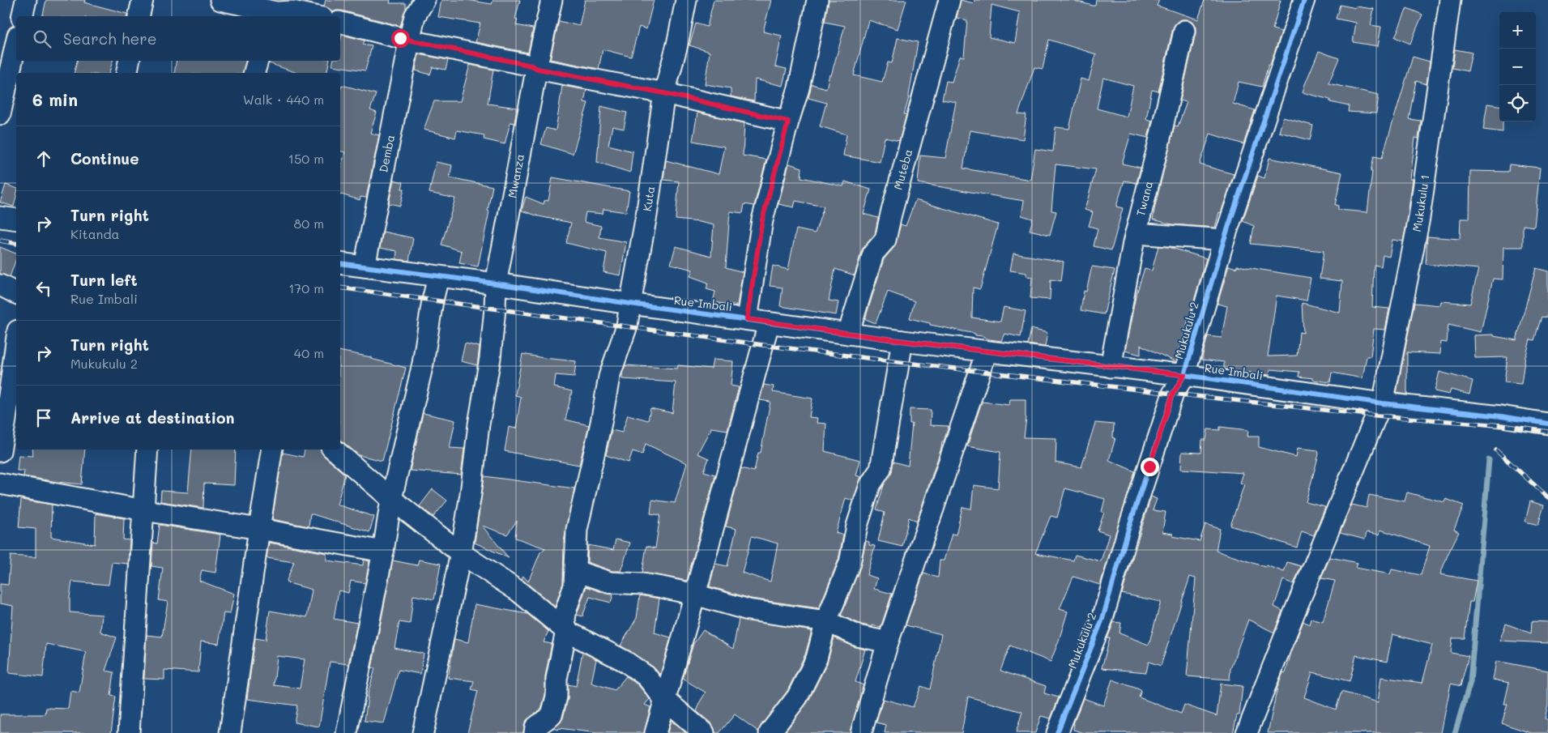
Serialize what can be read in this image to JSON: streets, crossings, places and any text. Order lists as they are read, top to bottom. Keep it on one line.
{"streets":{"street":["Demba","Muteba","Mwanza","Twana","Kuta","Mukukulu 1","Rue Imbali","Mukukulu 2"]},"crossings":[["Demba","Rue Imbali"],["Muteba","Rue Imbali"],["Mwanza","Rue Imbali"],["Twana","Rue Imbali"],["Kuta","Rue Imbali"],["Mukukulu 1","Rue Imbali"],["Rue Imbali","Mukukulu 2"]],"page":{"map_buttons":["+","−"],"search":"Search here","heading":["6 min","Walk · 440 m"],"list":[["Continue","150 m"],["Turn right","Kitanda","80 m"],["Turn left","Rue Imbali","170 m"],["Turn right","Mukukulu 2","40 m"],"Arrive at destination"]}}
